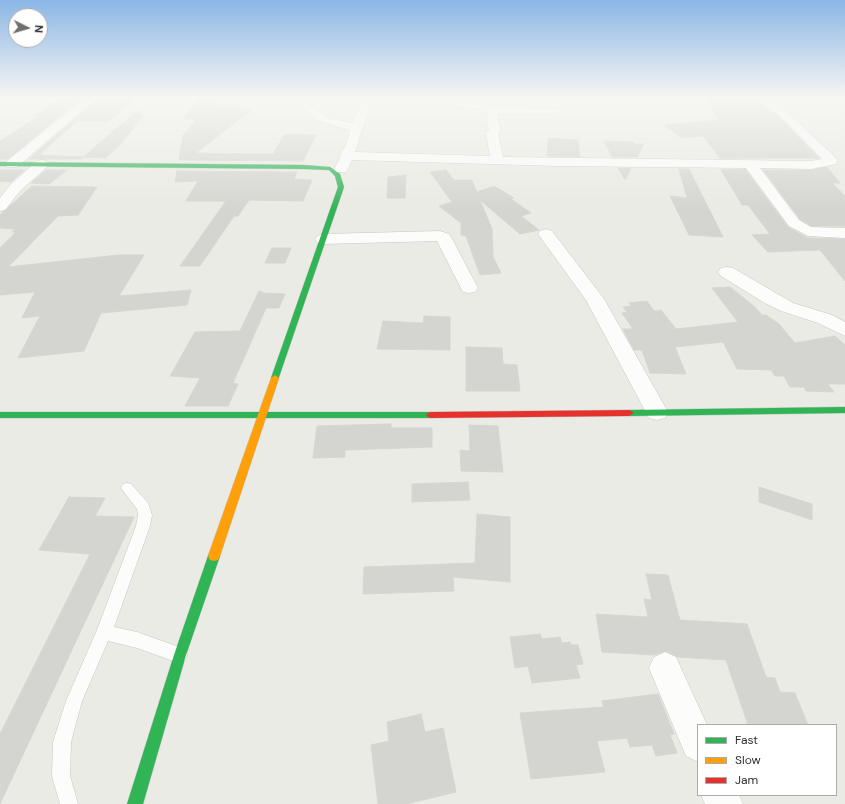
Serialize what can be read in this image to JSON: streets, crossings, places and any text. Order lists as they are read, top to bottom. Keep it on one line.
{"legend":["Fast","Slow","Jam"],"north":"right"}
